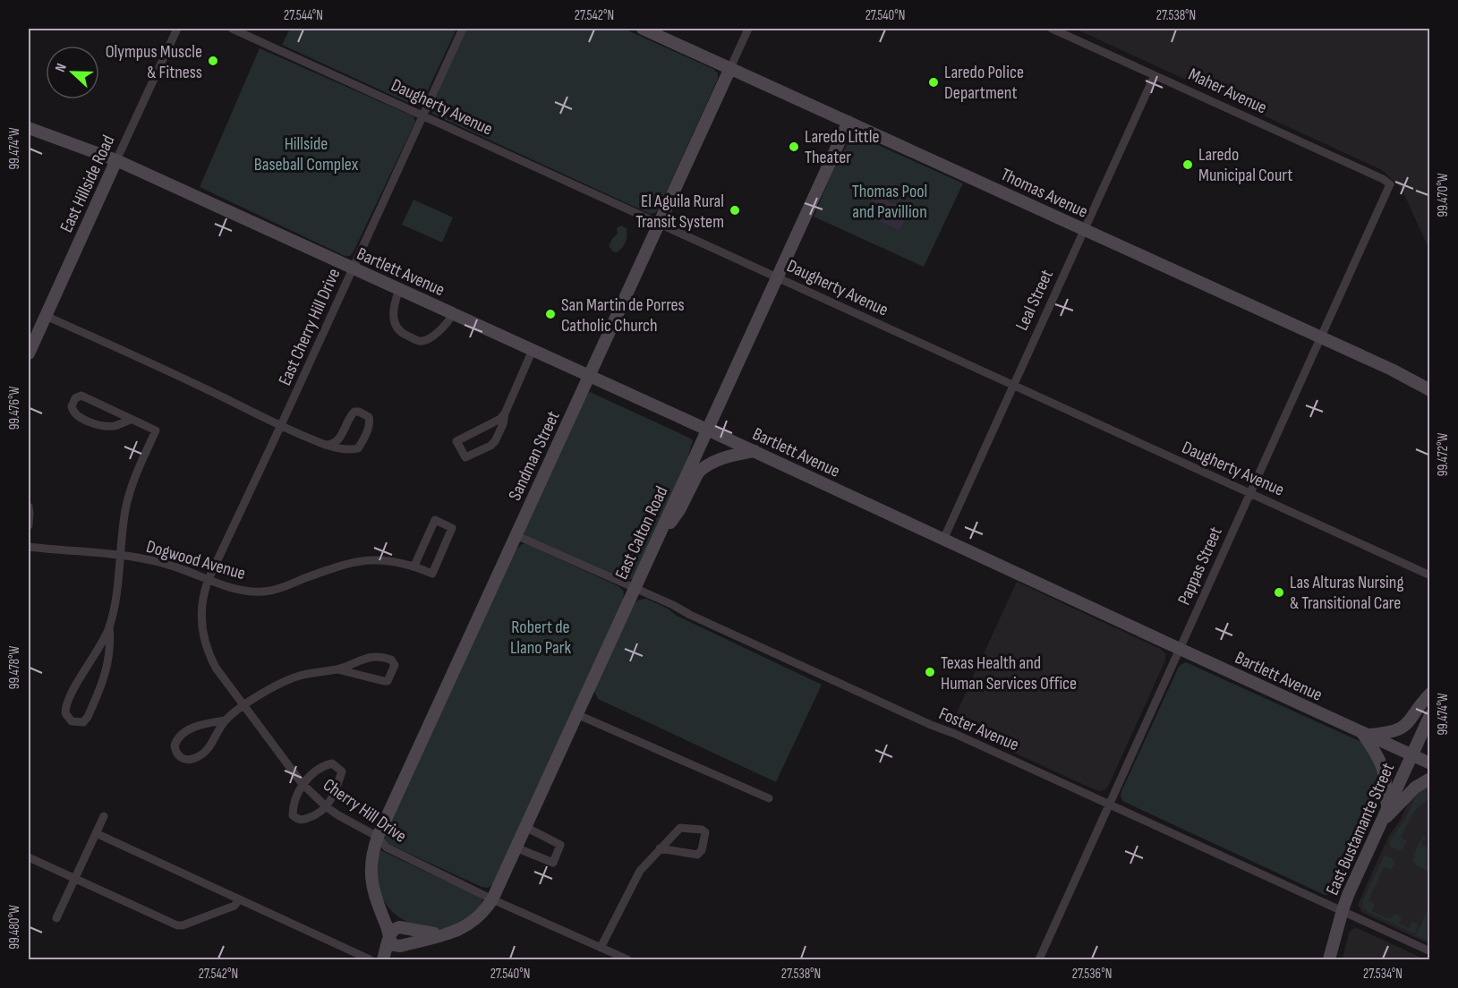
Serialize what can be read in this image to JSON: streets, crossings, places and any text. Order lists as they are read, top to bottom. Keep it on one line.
{"streets":{"main road":["East Hillside Road","Thomas Avenue","Bartlett Avenue","Sandman Street","East Calton Road","East Bustamante Street"],"street":["Maher Avenue","Daugherty Avenue","Leal Street","East Cherry Hill Drive","Dogwood Avenue","Pappas Street","Foster Avenue","Cherry Hill Drive"]},"crossings":[["Maher Avenue","Leal Street"],["Maher Avenue","Pappas Street"],["Daugherty Avenue","Leal Street"],["Daugherty Avenue","East Cherry Hill Drive"],["Daugherty Avenue","Sandman Street"],["Daugherty Avenue","East Calton Road"],["Daugherty Avenue","Pappas Street"],["East Hillside Road","Bartlett Avenue"],["Thomas Avenue","Leal Street"],["Thomas Avenue","Sandman Street"],["Thomas Avenue","East Calton Road"],["Thomas Avenue","Pappas Street"],["Bartlett Avenue","Leal Street"],["Bartlett Avenue","East Cherry Hill Drive"],["Bartlett Avenue","Sandman Street"],["Bartlett Avenue","East Calton Road"],["Bartlett Avenue","Pappas Street"],["Bartlett Avenue","East Bustamante Street"],["East Cherry Hill Drive","Dogwood Avenue"],["East Cherry Hill Drive","Cherry Hill Drive"],["Sandman Street","East Calton Road"],["Sandman Street","Foster Avenue"],["Sandman Street","Cherry Hill Drive"],["East Calton Road","Foster Avenue"],["East Calton Road","Cherry Hill Drive"],["Dogwood Avenue","Cherry Hill Drive"],["Pappas Street","Foster Avenue"],["Foster Avenue","East Bustamante Street"]],"parks":["Hillside Baseball Complex","Thomas Pool and Pavillion","Robert de Llano Park"],"places":["Olympus Muscle & Fitness","Laredo Police Department","Laredo Little Theater","Laredo Municipal Court","El Aguila Rural Transit System","San Martin de Porres Catholic Church","Las Alturas Nursing & Transitional Care","Texas Health and Human Services Office"],"north":"left","coordinates":["27.544°N","27.542°N","27.540°N","27.538°N","99.474°W","99.470°W","99.476°W","99.472°W","99.478°W","99.480°W","27.536°N","27.534°N"]}
